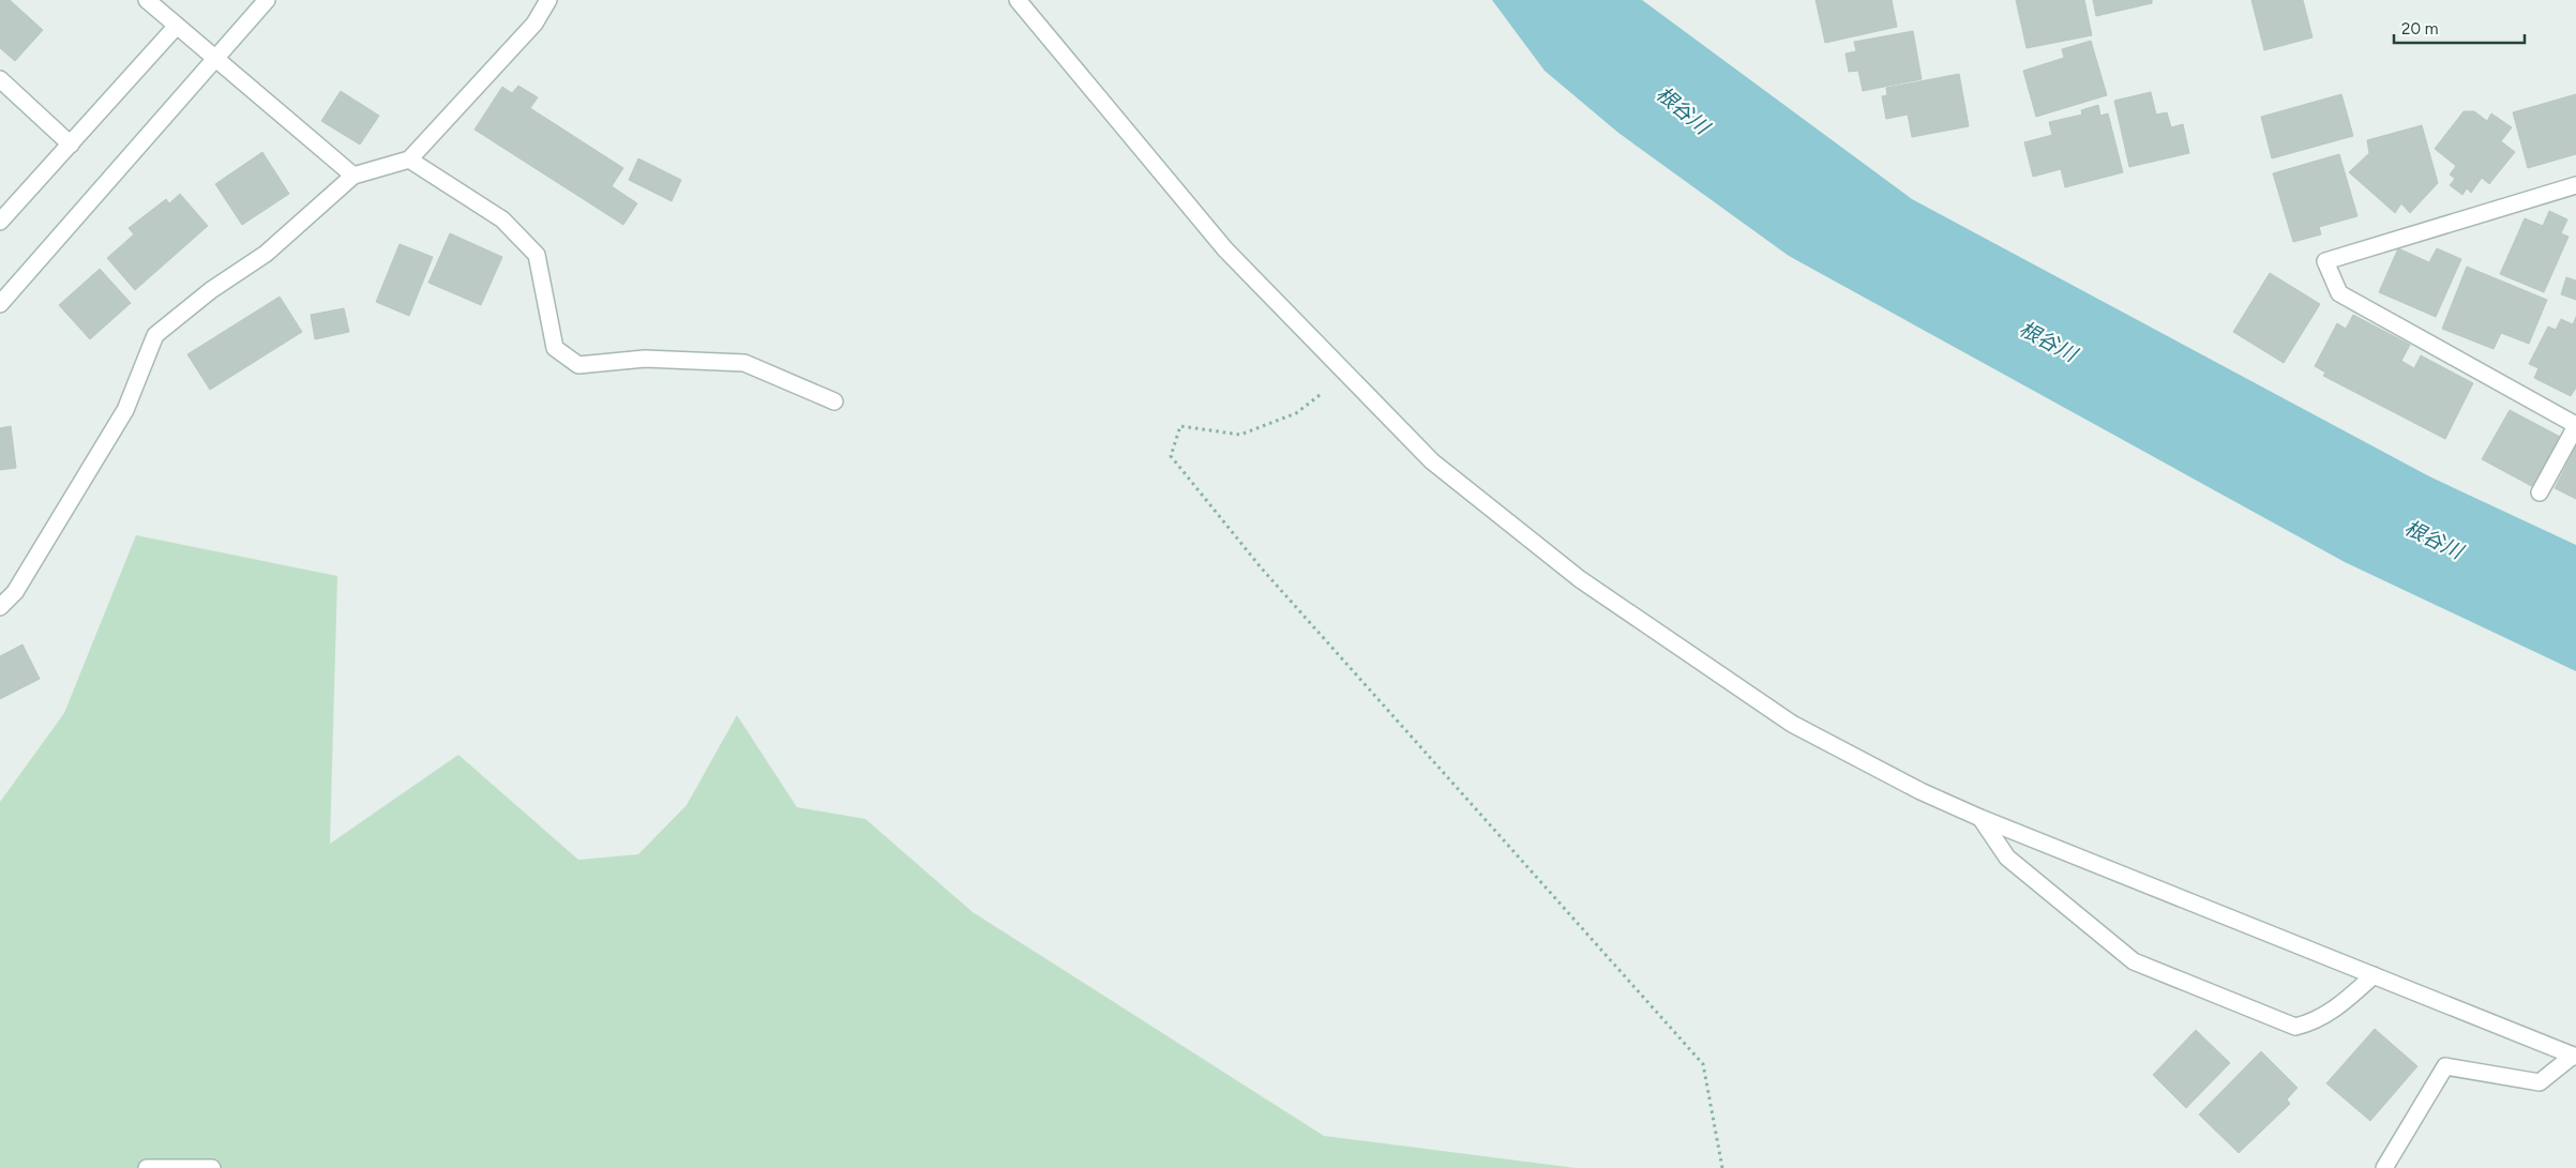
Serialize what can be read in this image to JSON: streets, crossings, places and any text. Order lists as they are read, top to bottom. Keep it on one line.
{"water":["根谷川"],"scale_bar":"20 m"}
